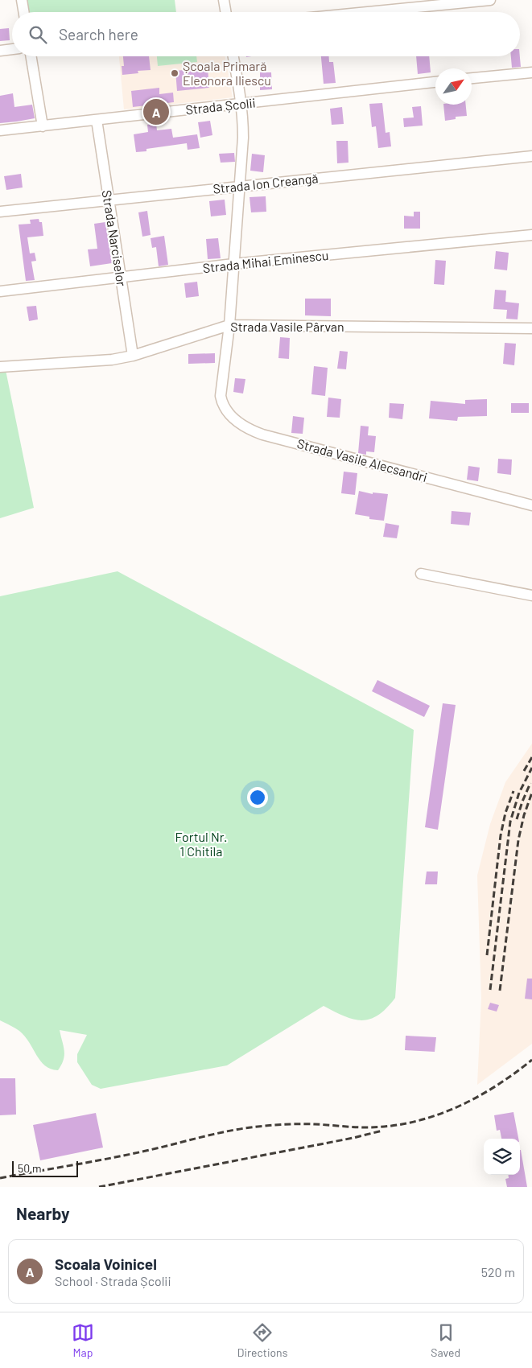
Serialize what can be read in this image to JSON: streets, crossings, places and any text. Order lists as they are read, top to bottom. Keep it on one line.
{"streets":{"street":["Strada Școlii","Strada Ion Creangă","Strada Narciselor","Strada Mihai Eminescu","Strada Vasile Pârvan","Strada Vasile Alecsandri"]},"crossings":[["Strada Școlii","Strada Narciselor"],["Strada Școlii","Strada Vasile Alecsandri"],["Strada Ion Creangă","Strada Narciselor"],["Strada Ion Creangă","Strada Vasile Alecsandri"],["Strada Narciselor","Strada Mihai Eminescu"],["Strada Narciselor","Strada Vasile Pârvan"],["Strada Mihai Eminescu","Strada Vasile Alecsandri"],["Strada Vasile Pârvan","Strada Vasile Alecsandri"]],"parks":["Fortul Nr. 1 Chitila"],"places":["Școala Primară Eleonora Iliescu"],"scale_bar":"50 m","north":"top right","page":{"search":"Search here","pins":"A","scale":"50 m","heading":"Nearby","list":[{"mark":"A","name":"Scoala Voinicel","note":"School · Strada Școlii","value":"520 m"}],"nav":["Map","Directions","Saved"]}}
